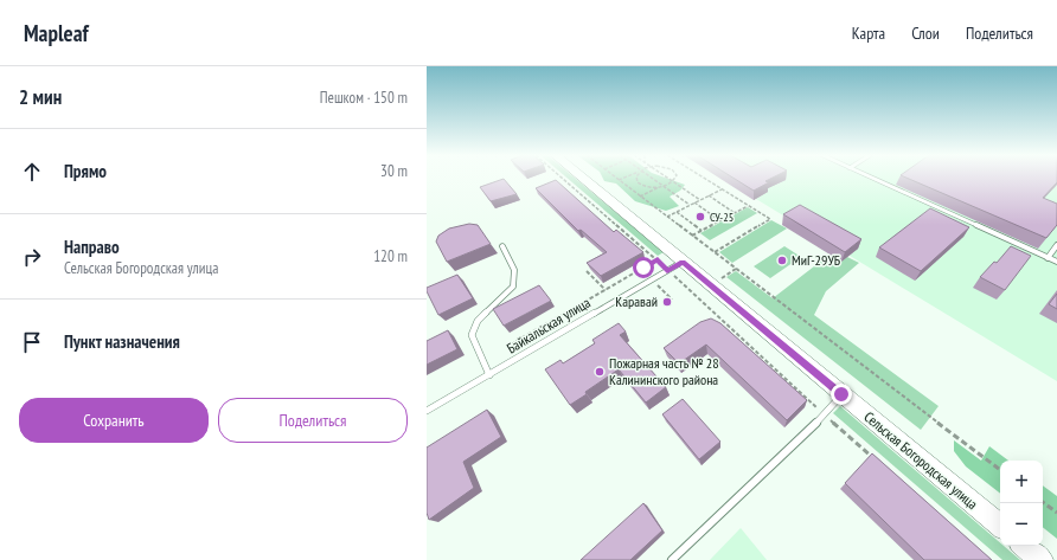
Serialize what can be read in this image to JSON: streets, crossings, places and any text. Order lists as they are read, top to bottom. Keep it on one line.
{"streets":{"main road":["Сельская Богородская улица"],"lane":["Байкальская улица"]},"crossings":[["Байкальская улица","Сельская Богородская улица"]],"places":["СУ-25","МиГ-29УБ","Каравай","Пожарная часть № 28 Калининского района"],"page":{"header":"Mapleaf","nav":["Карта","Слои","Поделиться"],"heading":["2 мин","Пешком · 150 m"],"list":[["Прямо","30 m"],["Направо","Сельская Богородская улица","120 m"],"Пункт назначения"],"buttons":["Сохранить","Поделиться"],"map_buttons":["+","−"]}}
